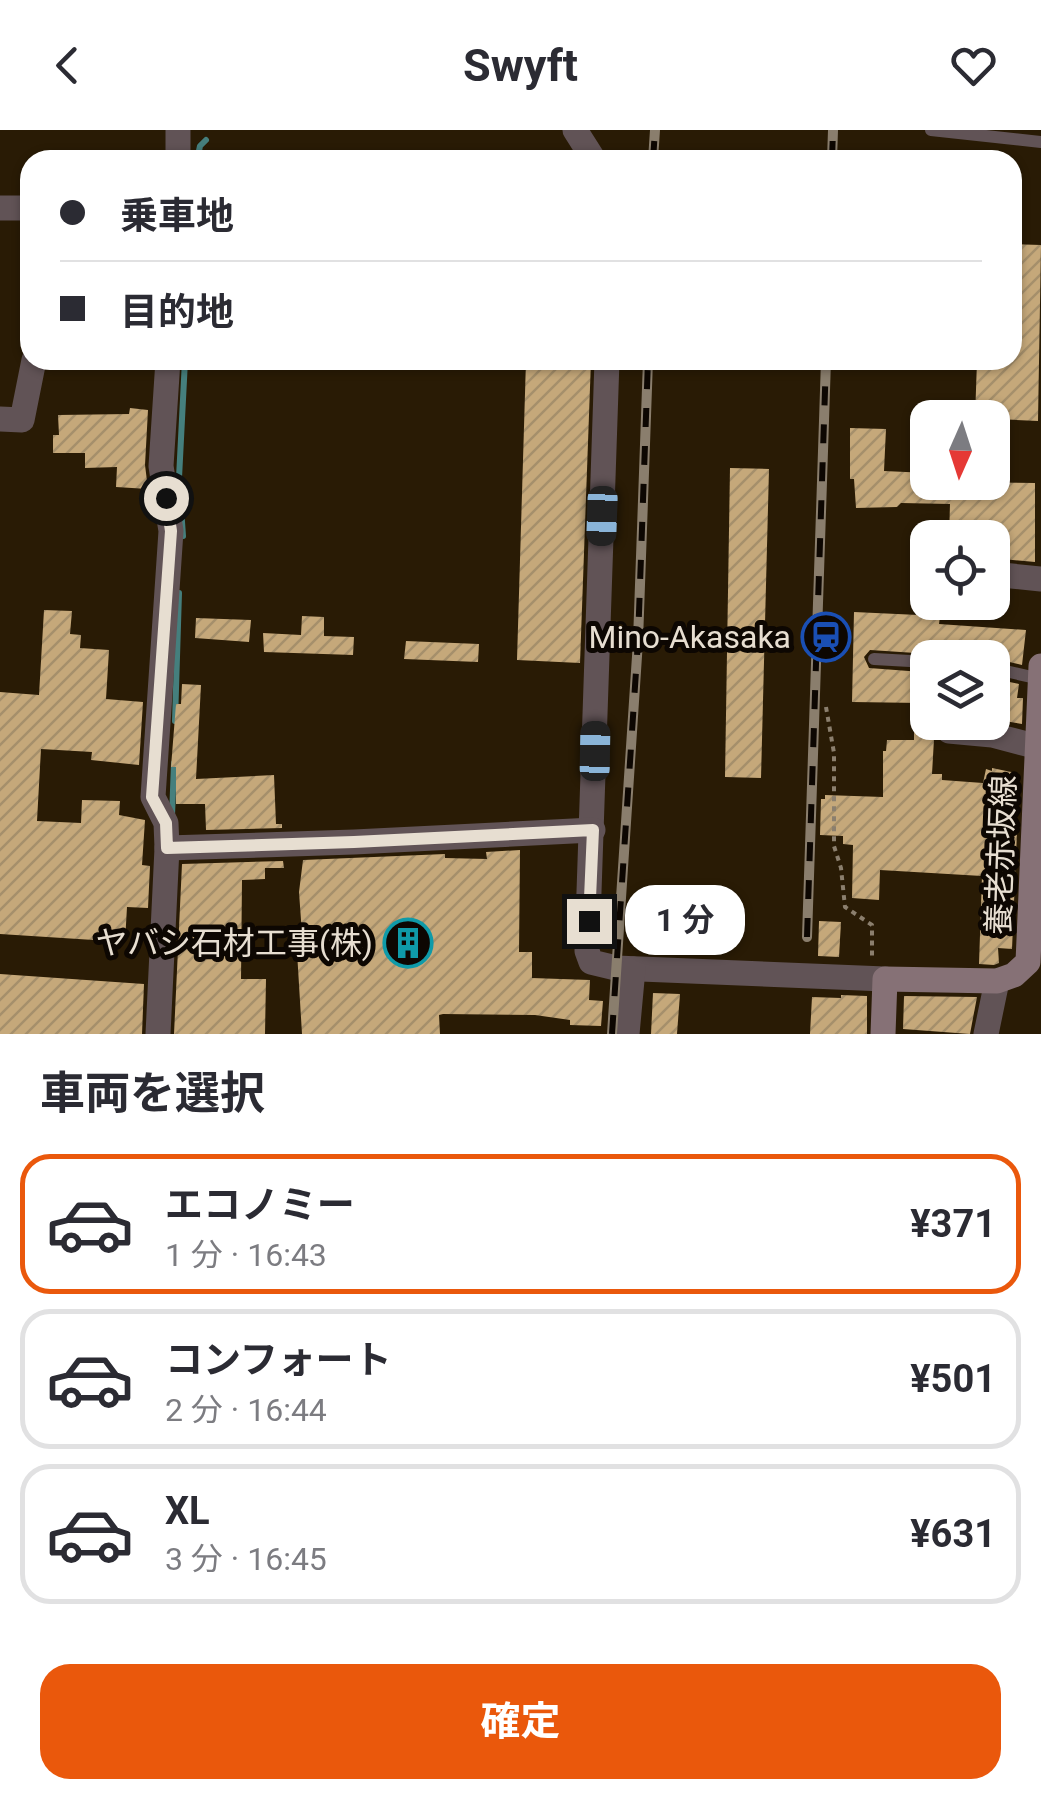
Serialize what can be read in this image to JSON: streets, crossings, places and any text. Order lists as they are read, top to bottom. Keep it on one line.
{"streets":{"main road":["養老赤坂線"]},"places":{"station":["Mino-Akasaka"],"building":["ヤバシ石材工事(株)"]},"north":"bottom","page":{"header":"Swyft","banner":["乗車地","目的地"],"bubble":"1 分","heading":"車両を選択","list":[{"name":"エコノミー","note":"1 分 · 16:43","value":"¥371"},{"name":"コンフォート","note":"2 分 · 16:44","value":"¥501"},{"name":"XL","note":"3 分 · 16:45","value":"¥631"}],"buttons":"確定"}}
